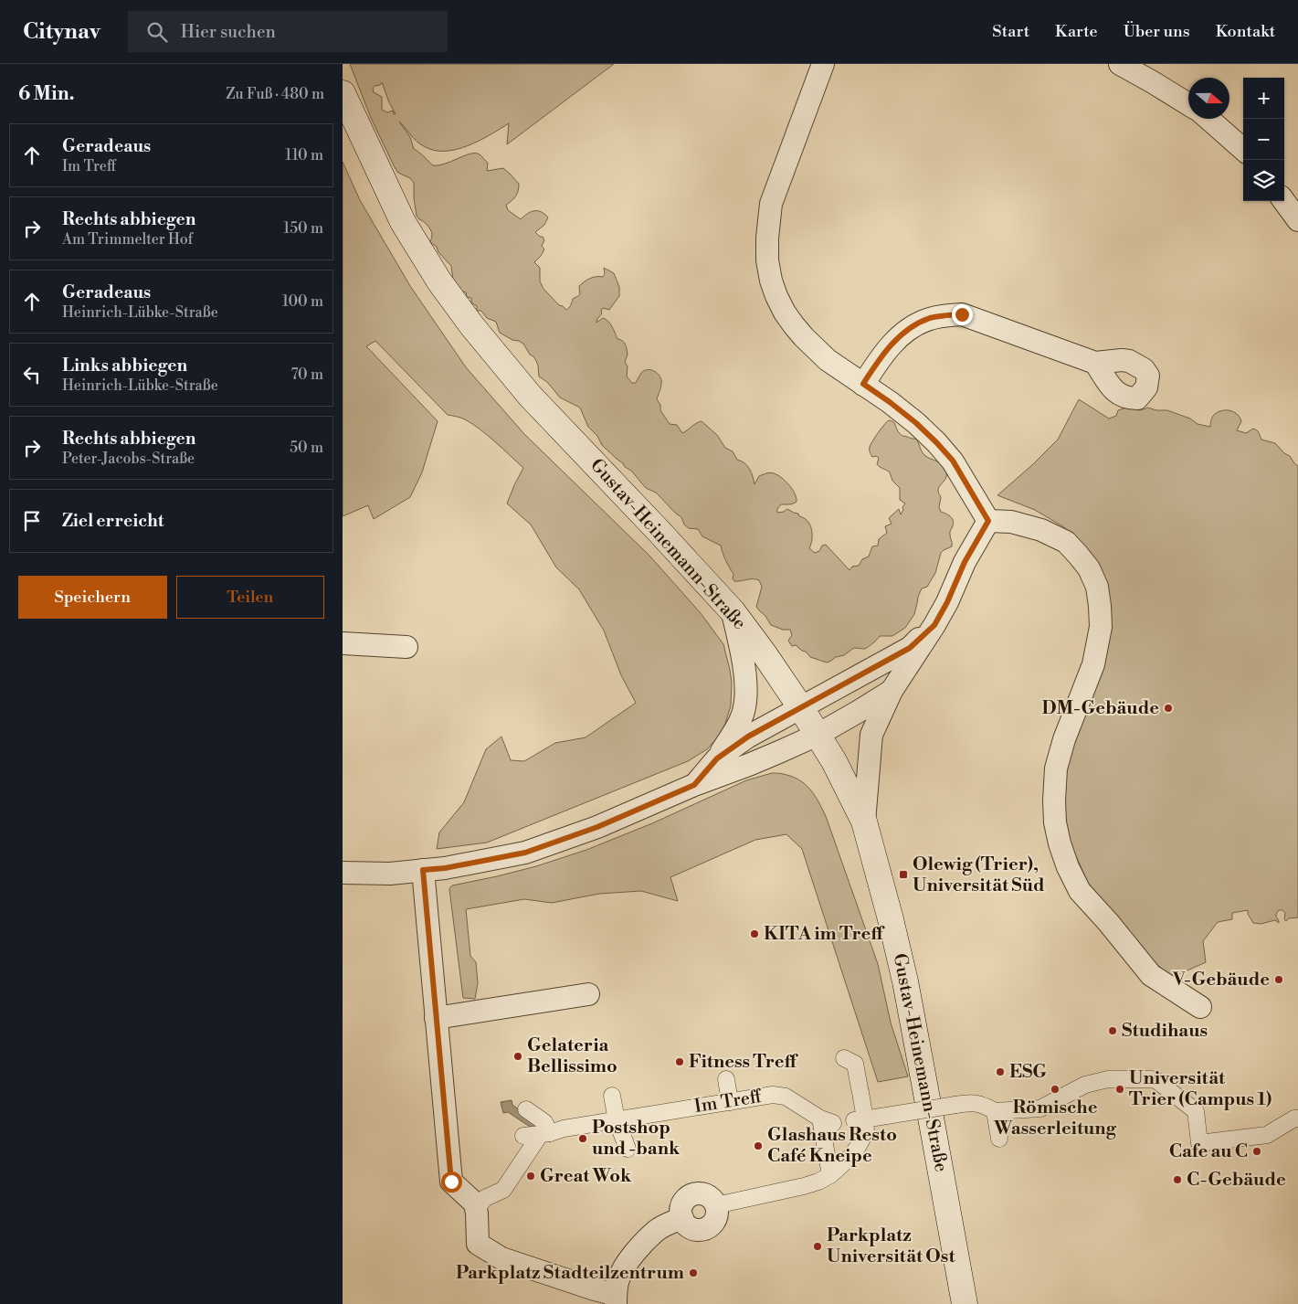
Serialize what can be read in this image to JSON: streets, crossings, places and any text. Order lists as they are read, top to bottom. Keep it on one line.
{"streets":{"main road":["Gustav-Heinemann-Straße"],"street":["Im Treff"]},"places":{"other":["DM-Gebäude","KITA im Treff","V-Gebäude","Studihaus","Gelateria Bellissimo","Fitness Treff","ESG","Römische Wasserleitung","Universität Trier (Campus 1)","Postshop und -bank","Glashaus Resto Café Kneipe","Cafe au C","Great Wok","C-Gebäude","Parkplatz Universität Ost","Parkplatz Stadteilzentrum"],"transit":["Olewig (Trier), Universität Süd"]},"north":"right","page":{"header":"Citynav","search":"Hier suchen","nav":["Start","Karte","Über uns","Kontakt"],"heading":["6 Min.","Zu Fuß · 480 m"],"map_buttons":["+","−"],"list":[["Geradeaus","Im Treff","110 m"],["Rechts abbiegen","Am Trimmelter Hof","150 m"],["Geradeaus","Heinrich-Lübke-Straße","100 m"],["Links abbiegen","Heinrich-Lübke-Straße","70 m"],["Rechts abbiegen","Peter-Jacobs-Straße","50 m"],"Ziel erreicht"],"buttons":["Speichern","Teilen"]}}
